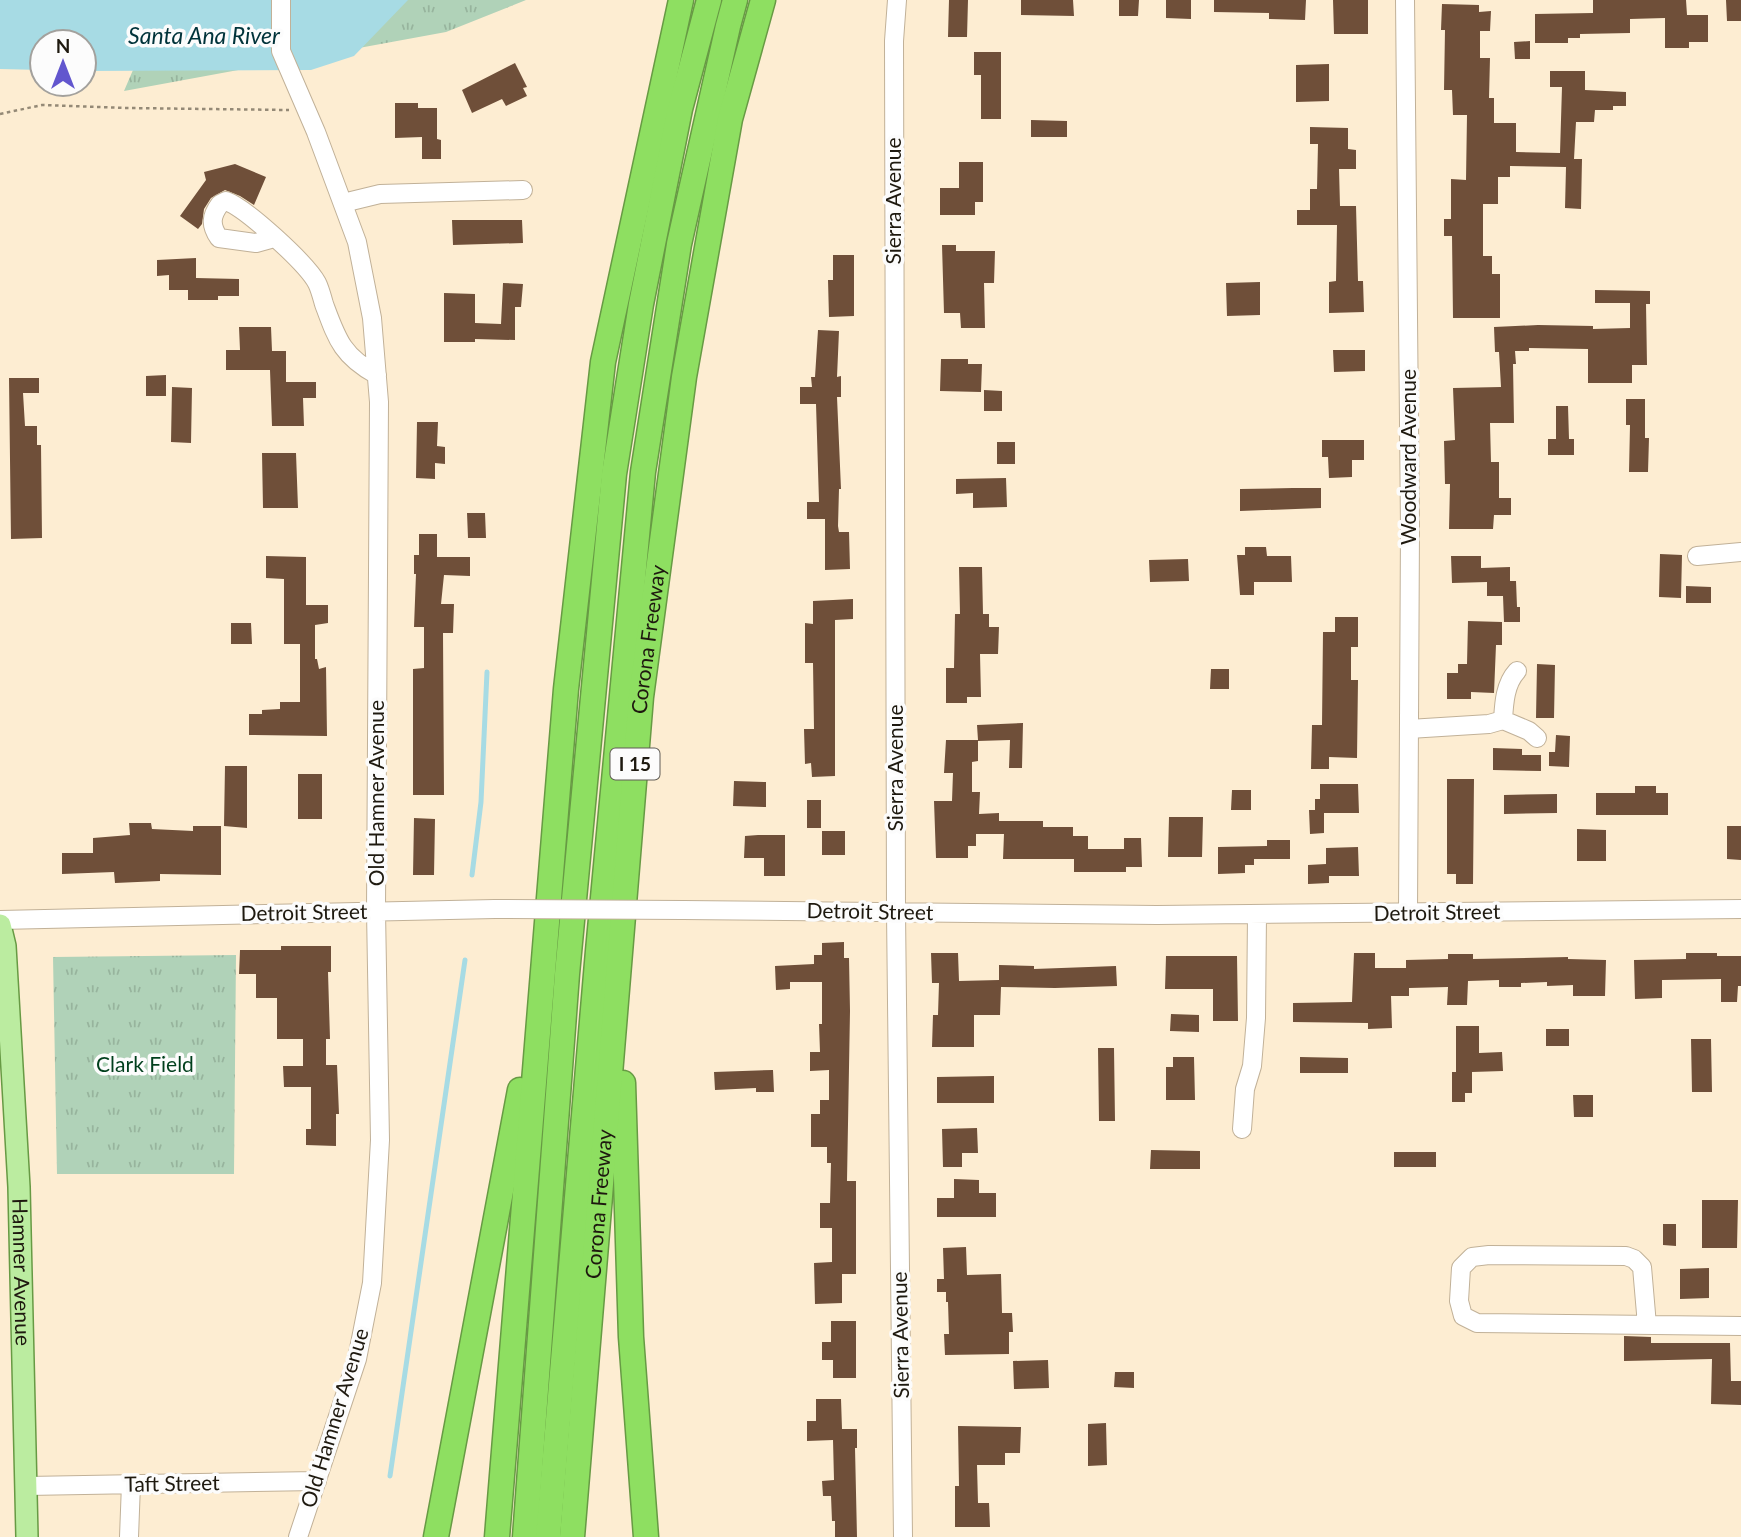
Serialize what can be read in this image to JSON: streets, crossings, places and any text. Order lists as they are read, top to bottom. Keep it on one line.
{"streets":{"highway":["Corona Freeway","I 15"],"main road":["Hamner Avenue"],"street":["Sierra Avenue","Woodward Avenue","Old Hamner Avenue","Detroit Street","Taft Street"]},"crossings":[["Sierra Avenue","Detroit Street"],["Woodward Avenue","Detroit Street"],["Old Hamner Avenue","Detroit Street"],["Old Hamner Avenue","Taft Street"],["Detroit Street","Hamner Avenue"],["Hamner Avenue","Taft Street"]],"water":["Santa Ana River"],"parks":["Clark Field"],"north":"top"}
